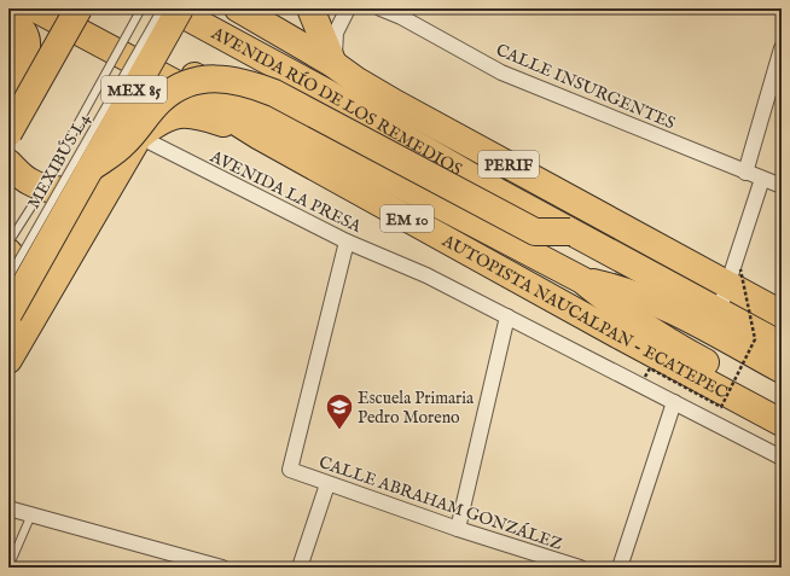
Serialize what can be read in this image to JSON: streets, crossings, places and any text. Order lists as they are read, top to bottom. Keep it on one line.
{"streets":{"highway":["MEX 85","AVENIDA RÍO DE LOS REMEDIOS","PERIF","EM 10","AUTOPISTA NAUCALPAN - ECATEPEC"],"street":["CALLE INSURGENTES","AVENIDA LA PRESA","CALLE ABRAHAM GONZÁLEZ"],"lane":["MEXIBÚS L4"]},"crossings":[["AVENIDA LA PRESA","CALLE ABRAHAM GONZÁLEZ"]],"places":{"school or university":["Escuela Primaria Pedro Moreno"]}}
